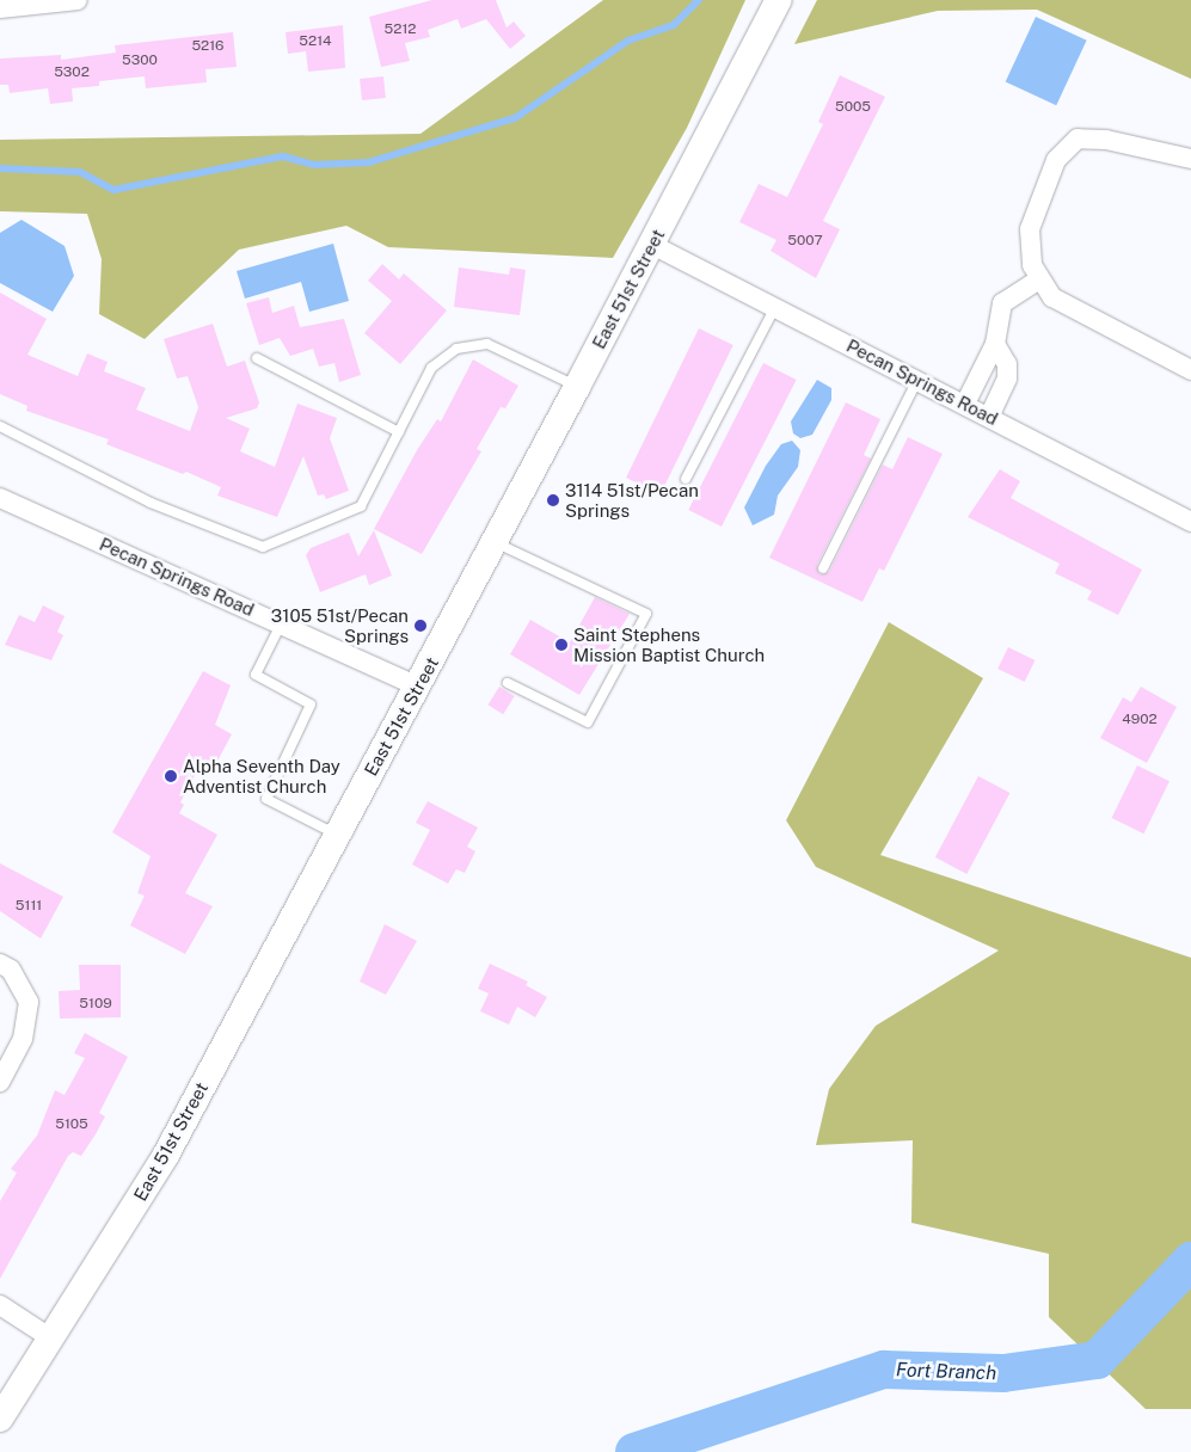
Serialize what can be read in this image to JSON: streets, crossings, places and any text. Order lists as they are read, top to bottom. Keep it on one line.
{"streets":{"main road":["East 51st Street"],"street":["Pecan Springs Road"]},"crossings":[["East 51st Street","Pecan Springs Road"]],"water":["Fort Branch"],"places":["3114 51st/Pecan Springs","3105 51st/Pecan Springs","Saint Stephens Mission Baptist Church","Alpha Seventh Day Adventist Church"],"house_numbers":["5212","5214","5216","5300","5302","5005","5007","4902","5111","5109","5105"]}
